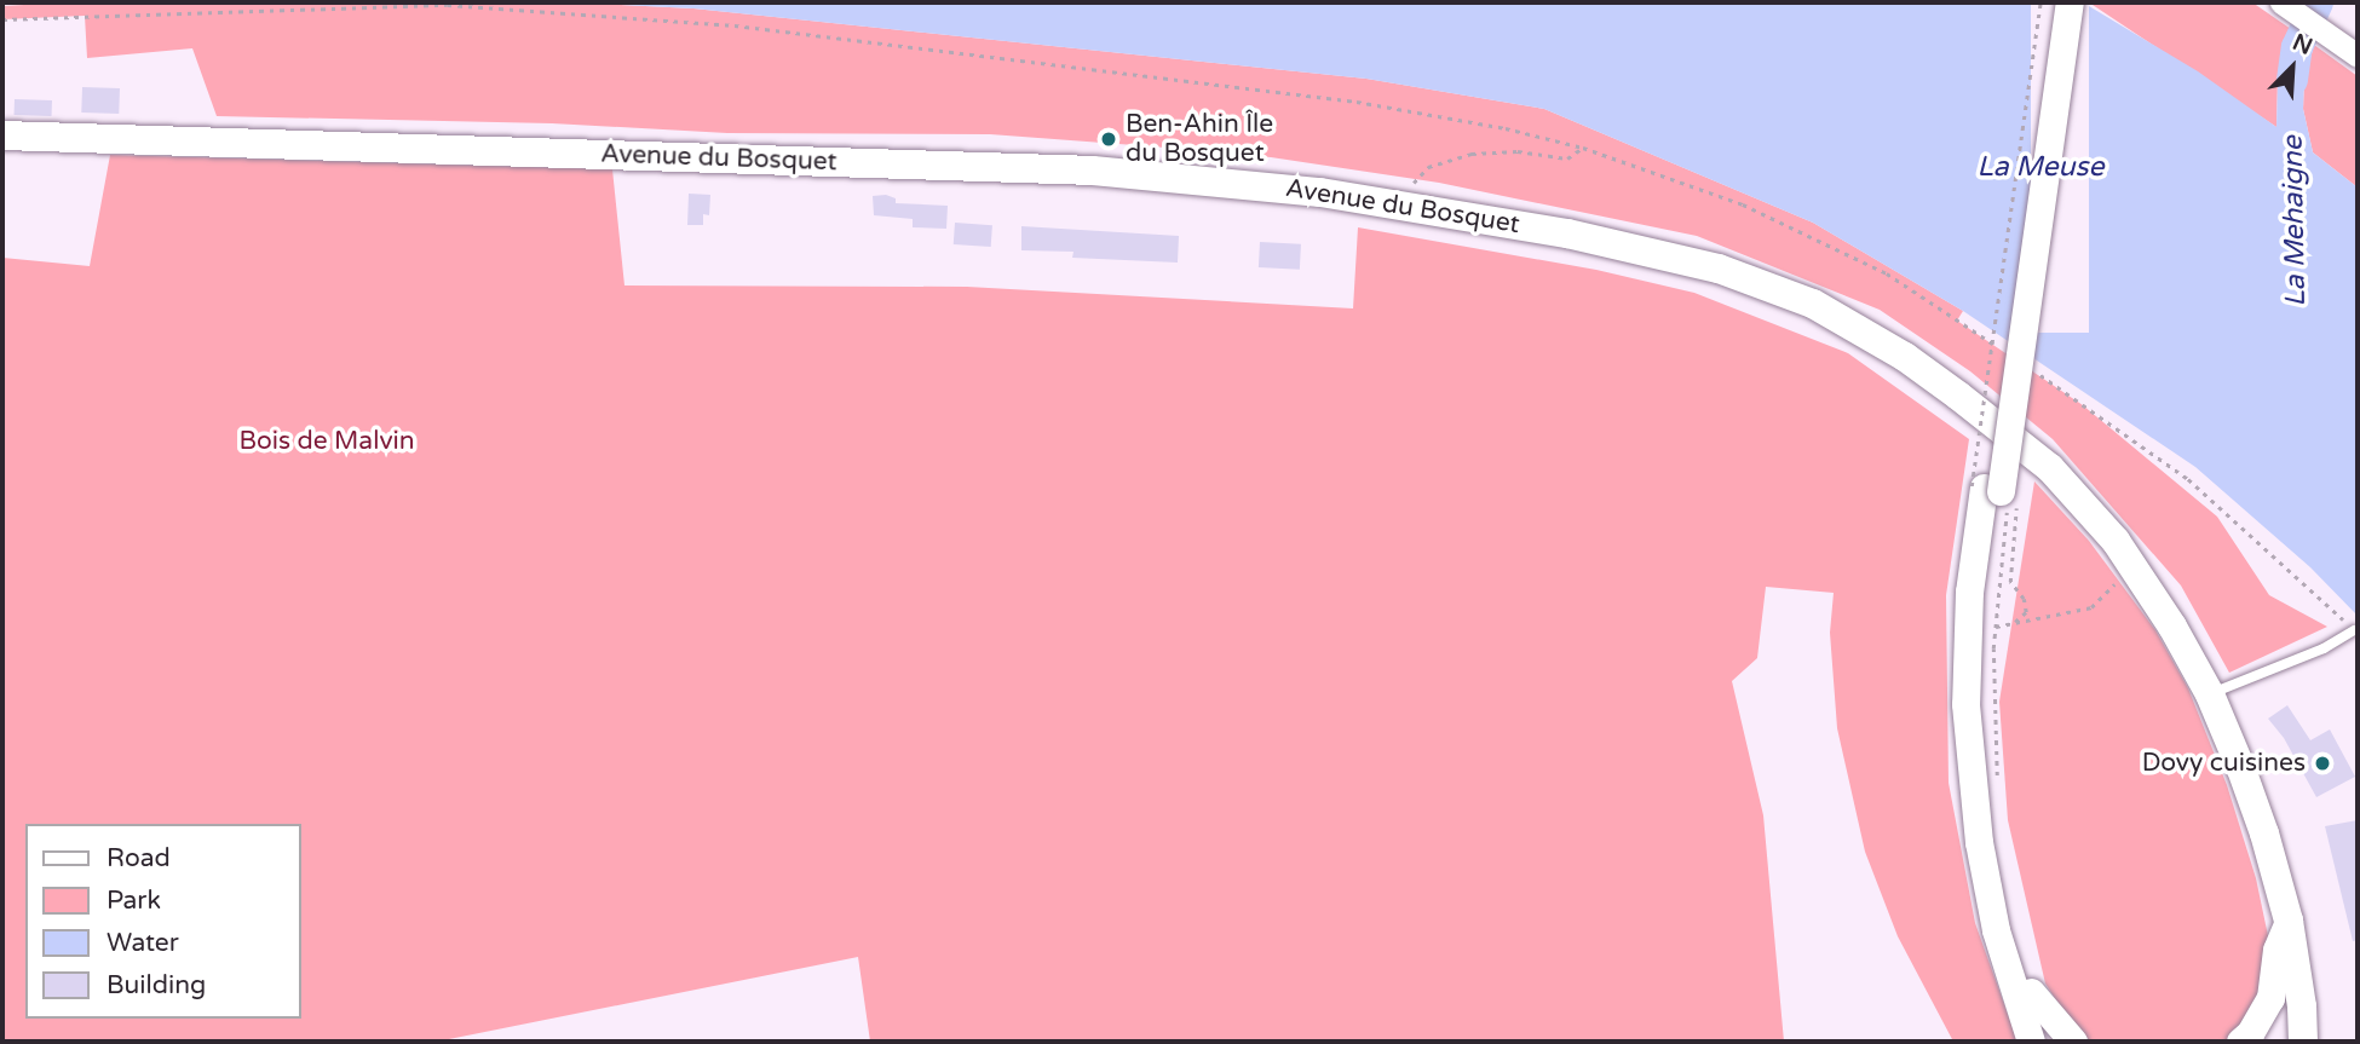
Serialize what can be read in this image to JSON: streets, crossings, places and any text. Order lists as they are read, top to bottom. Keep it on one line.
{"streets":{"main road":["Avenue du Bosquet"]},"water":["La Meuse","La Mehaigne"],"parks":["Bois de Malvin"],"places":["Ben-Ahin Île du Bosquet","Dovy cuisines"],"legend":["Road","Park","Water","Building"],"north":"top right"}
